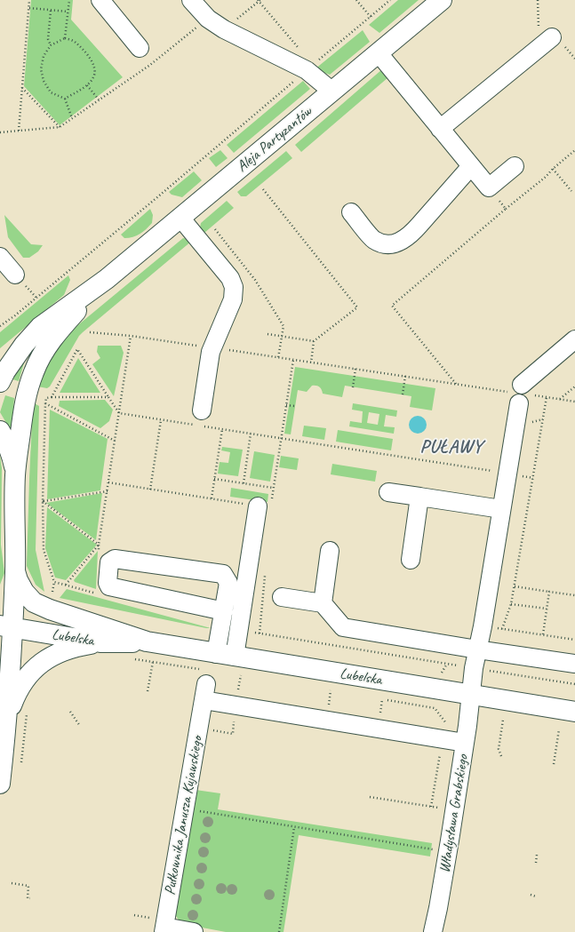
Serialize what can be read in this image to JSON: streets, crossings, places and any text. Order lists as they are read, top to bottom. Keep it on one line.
{"streets":{"main road":["Aleja Partyzantów","Lubelska"],"street":["Władysława Grabskiego","Pułkownika Janusza Kujawskiego"]},"crossings":[["Lubelska","Władysława Grabskiego"]],"districts":["PUŁAWY"]}
